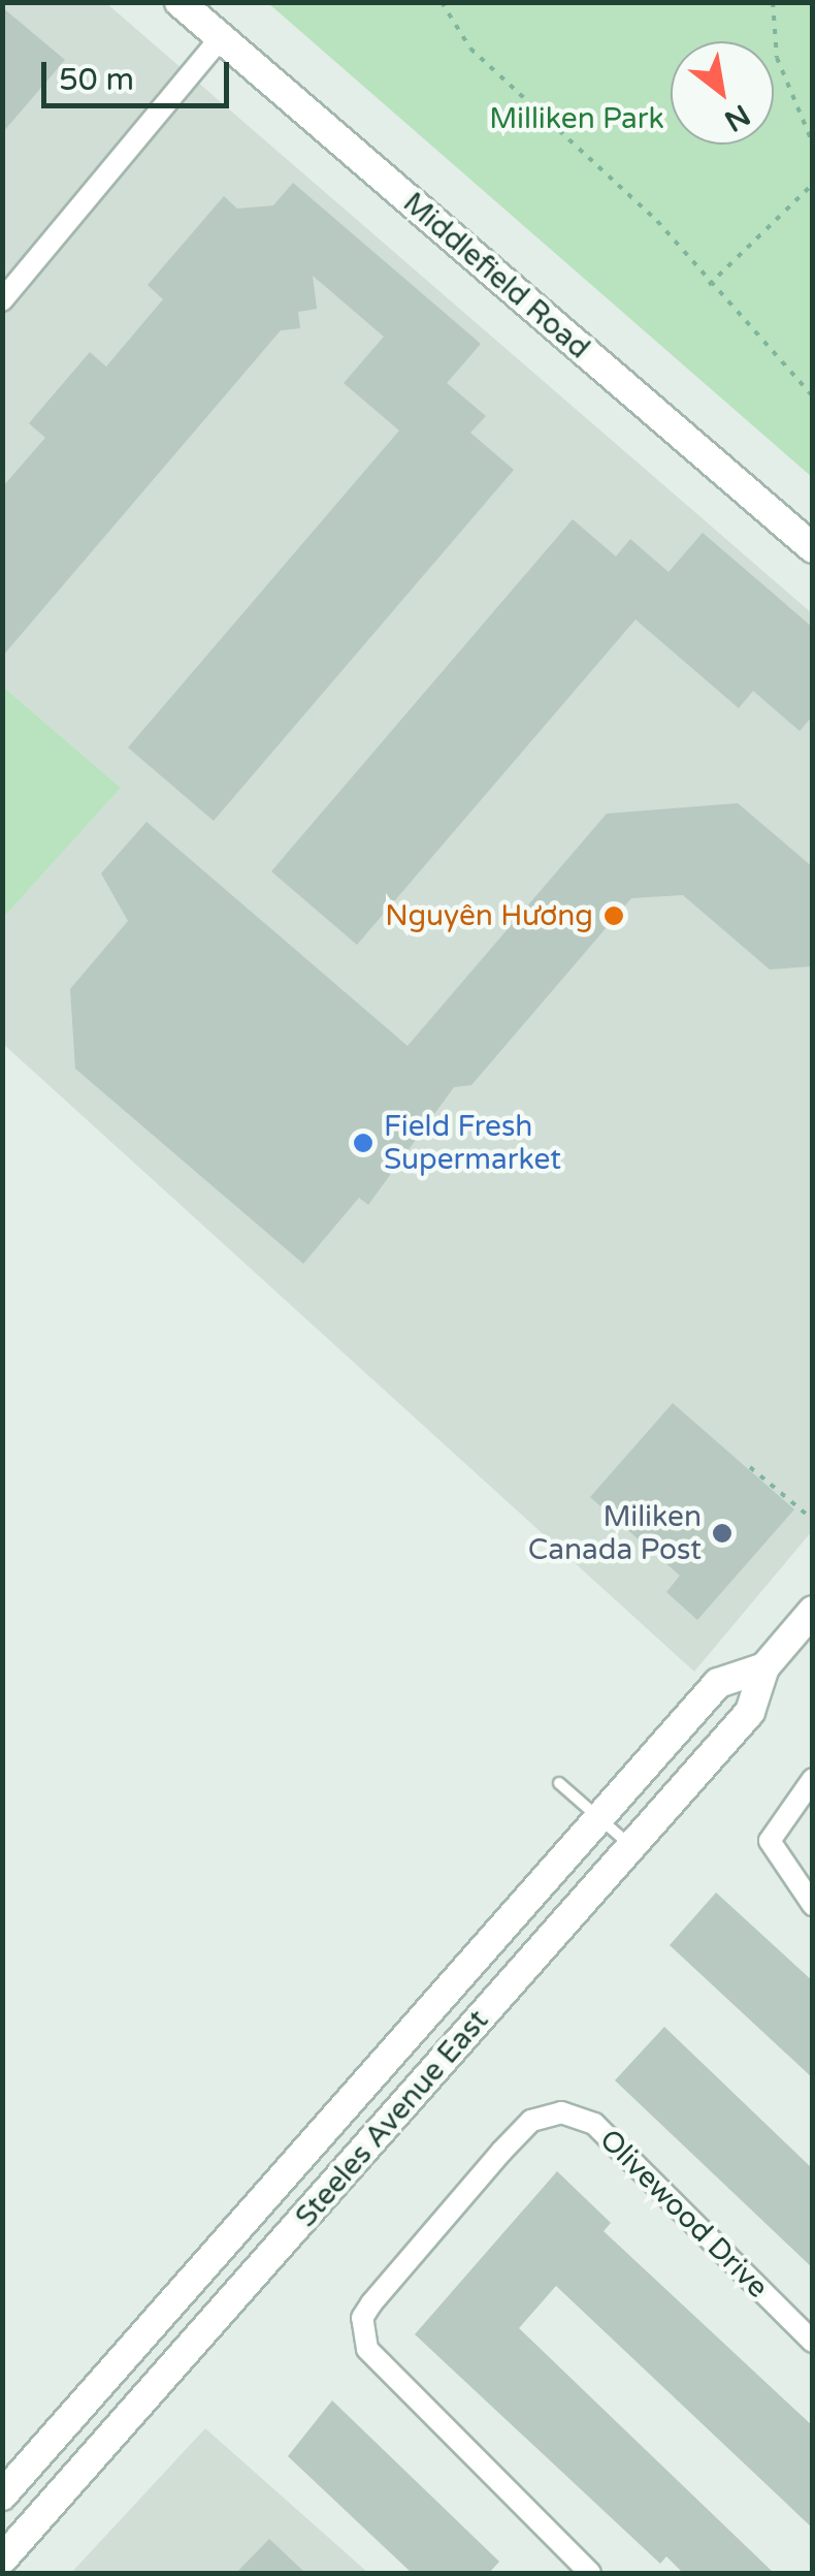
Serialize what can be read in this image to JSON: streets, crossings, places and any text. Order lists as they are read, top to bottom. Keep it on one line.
{"streets":{"main road":["Middlefield Road","Steeles Avenue East"],"street":["Olivewood Drive"]},"parks":["Milliken Park"],"places":["Nguyên Hương","Field Fresh Supermarket","Miliken Canada Post"],"scale_bar":"50 m","north":"bottom right"}
